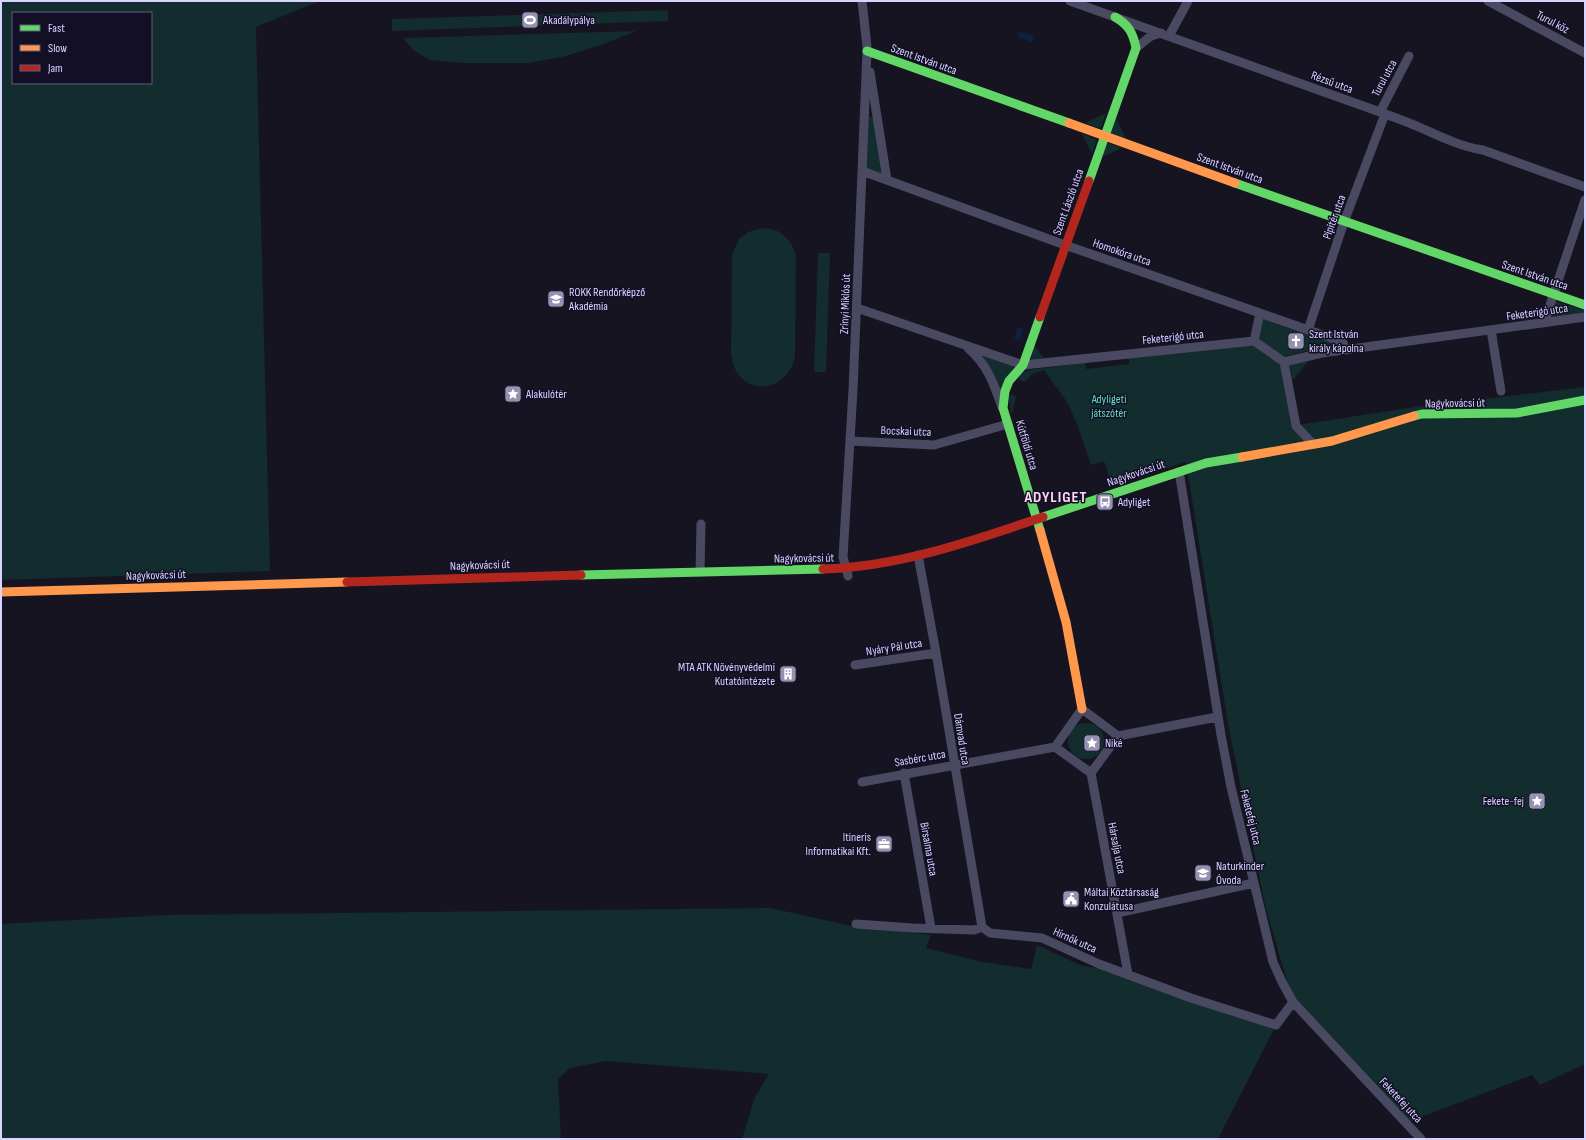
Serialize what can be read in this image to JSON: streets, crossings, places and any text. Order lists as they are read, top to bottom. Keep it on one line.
{"streets":{"street":["Turul köz","Szent István utca","Turul utca","Rézsű utca","Szent László utca","Pipitér utca","Homokóra utca","Zrínyi Miklós út","Feketerigó utca","Nagykovácsi út","Bocskai utca","Kútföldi utca","Nyáry Pál utca","Dámvad utca","Sasbérc utca","Feketefej utca","Hársalja utca","Birsalma utca","Hírnök utca"]},"crossings":[["Szent István utca","Szent László utca"],["Szent István utca","Pipitér utca"],["Szent István utca","Zrínyi Miklós út"],["Turul utca","Rézsű utca"],["Turul utca","Pipitér utca"],["Rézsű utca","Pipitér utca"],["Szent László utca","Homokóra utca"],["Szent László utca","Feketerigó utca"],["Szent László utca","Kútföldi utca"],["Pipitér utca","Homokóra utca"],["Homokóra utca","Zrínyi Miklós út"],["Homokóra utca","Feketerigó utca"],["Zrínyi Miklós út","Feketerigó utca"],["Zrínyi Miklós út","Nagykovácsi út"],["Zrínyi Miklós út","Bocskai utca"],["Feketerigó utca","Kútföldi utca"],["Nagykovácsi út","Kútföldi utca"],["Nagykovácsi út","Dámvad utca"],["Nagykovácsi út","Feketefej utca"],["Bocskai utca","Kútföldi utca"],["Nyáry Pál utca","Dámvad utca"],["Dámvad utca","Sasbérc utca"],["Dámvad utca","Hírnök utca"],["Sasbérc utca","Birsalma utca"],["Feketefej utca","Hírnök utca"],["Hársalja utca","Hírnök utca"]],"districts":["ADYLIGET"],"parks":["Adyligeti játszótér"],"places":{"sports":["Akadálypálya"],"school or university":["ROKK Rendőrképző Akadémia","Naturkinder Óvoda"],"church":["Szent István király kápolna"],"place":["Alakulótér","Niké","Fekete-fej"],"bus stop":["Adyliget"],"building":["MTA ATK Növényvédelmi Kutatóintézete"],"office":["Itineris Informatikai Kft."],"public building":["Máltai Köztársaság Konzulátusa"]},"legend":["Fast","Slow","Jam"]}
